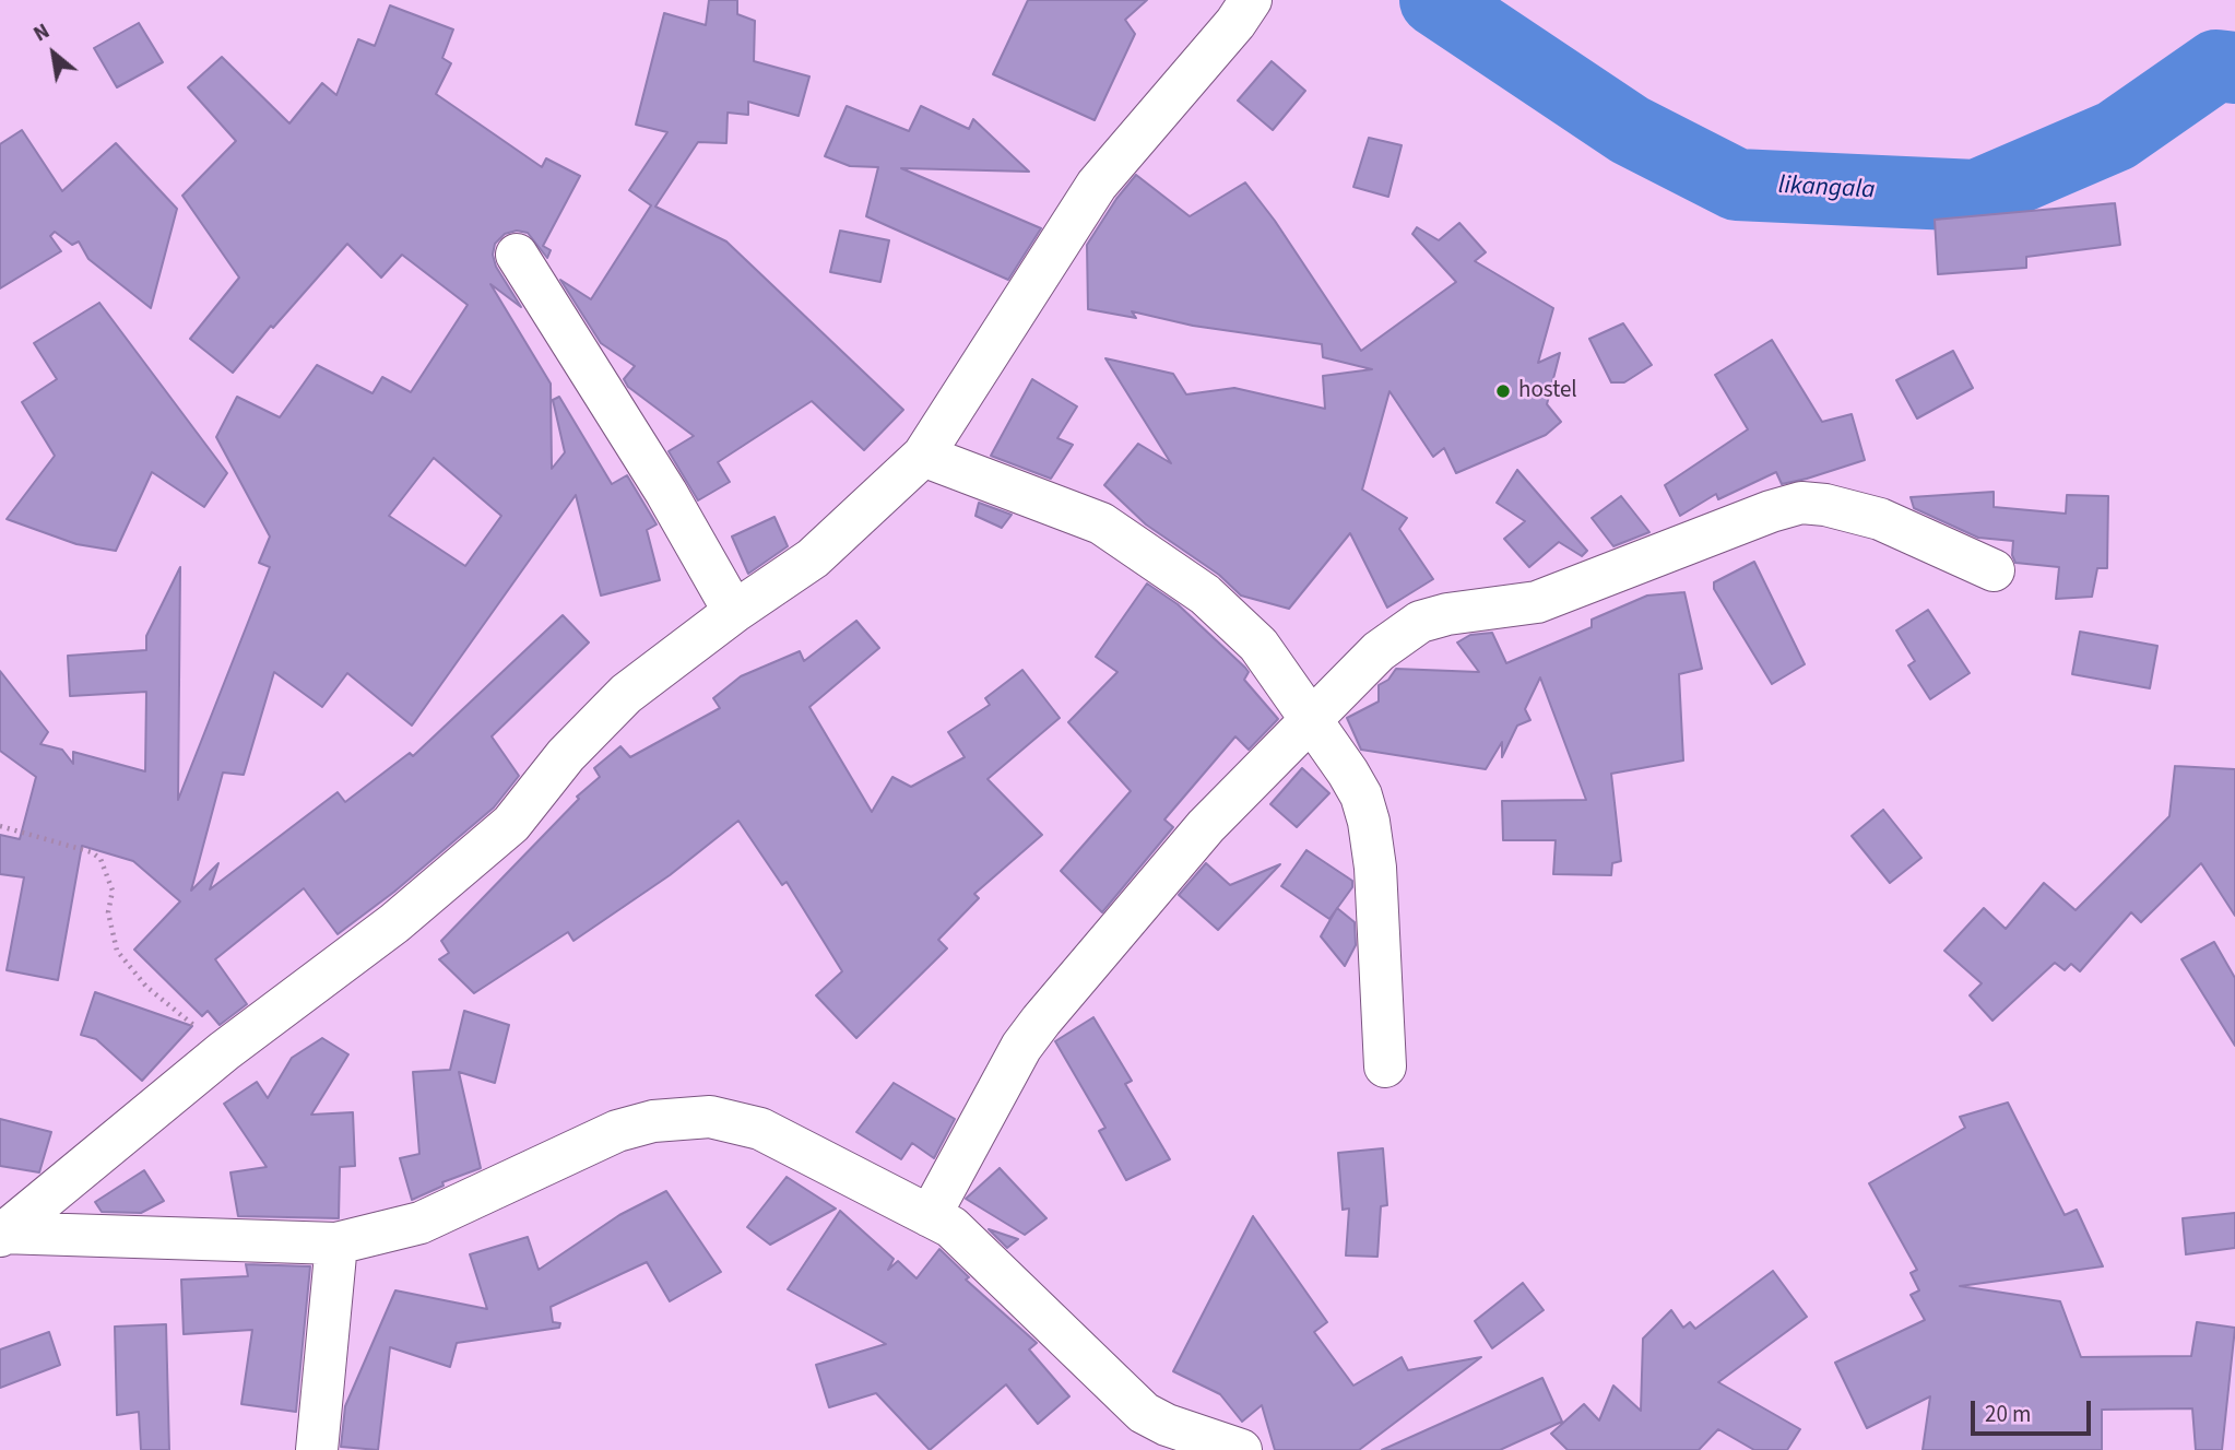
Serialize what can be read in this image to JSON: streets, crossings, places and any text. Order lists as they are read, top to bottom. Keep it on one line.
{"water":["likangala"],"places":["hostel"],"scale_bar":"20 m","north":"top left"}
